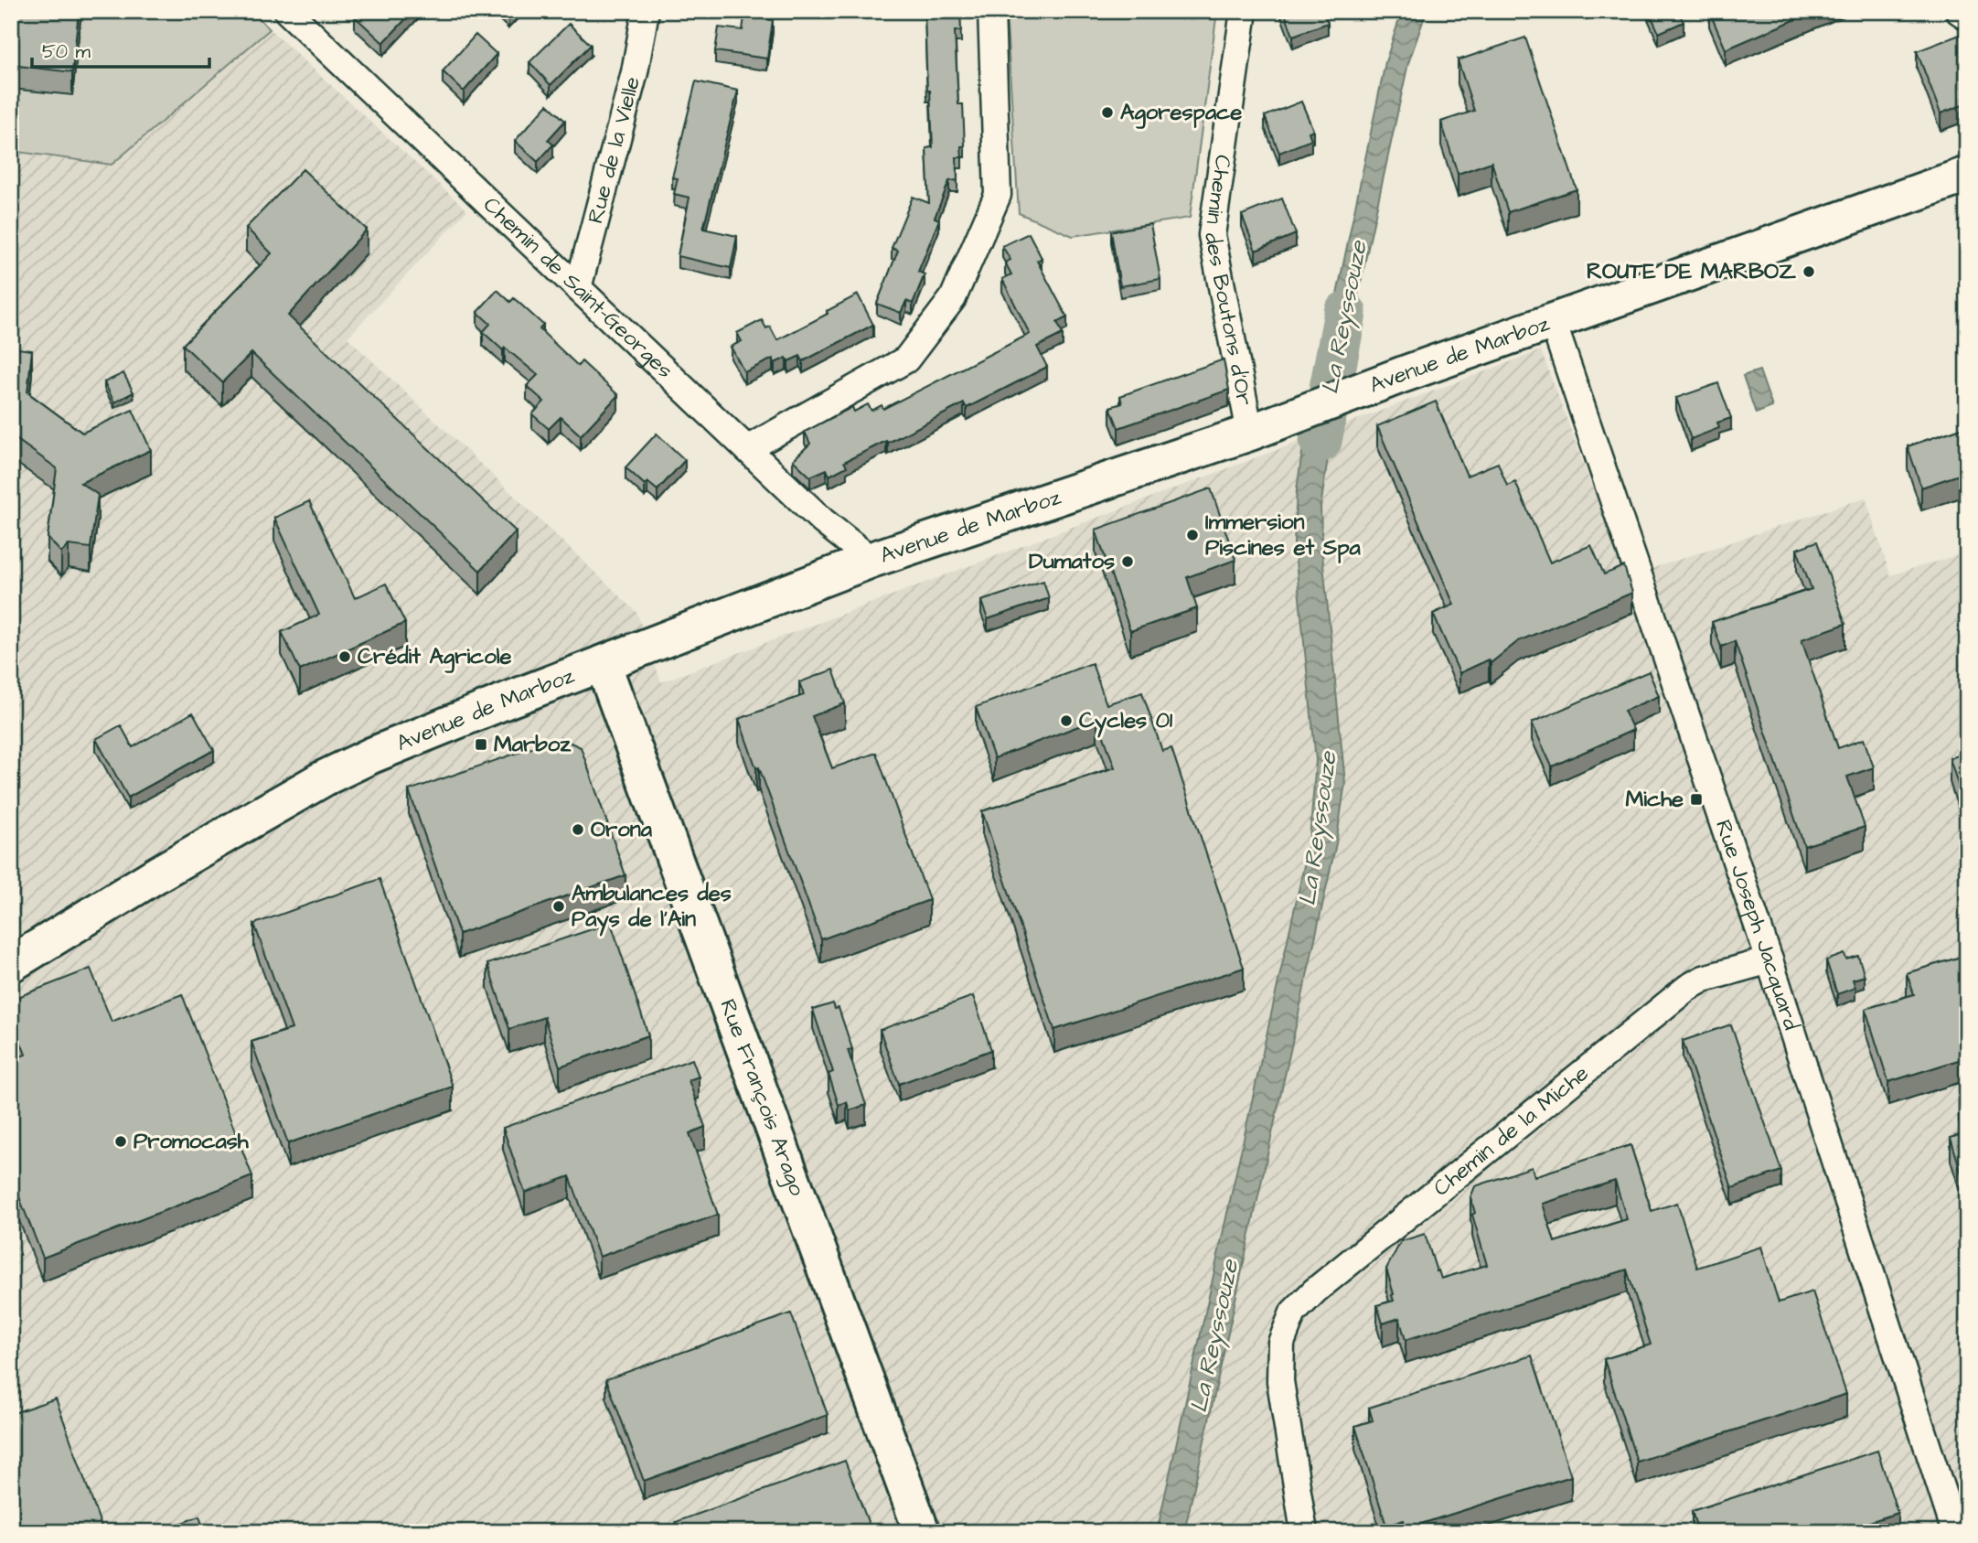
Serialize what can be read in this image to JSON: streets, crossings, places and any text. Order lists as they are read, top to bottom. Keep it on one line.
{"streets":{"main road":["Avenue de Marboz","Rue François Arago"],"street":["Rue de la Vielle","Chemin des Boutons d'Or","Chemin de Saint-Georges","Rue Joseph Jacquard","Chemin de la Miche"]},"crossings":[["Rue de la Vielle","Chemin de Saint-Georges"],["Chemin des Boutons d'Or","Avenue de Marboz"],["Chemin de Saint-Georges","Avenue de Marboz"],["Avenue de Marboz","Rue Joseph Jacquard"],["Avenue de Marboz","Rue François Arago"],["Rue Joseph Jacquard","Chemin de la Miche"]],"water":["La Reyssouze"],"places":{"other":["Agorespace","ROUTE DE MARBOZ","Immersion Piscines et Spa","Dumatos","Crédit Agricole","Cycles 01","Orona","Ambulances des Pays de l'Ain","Promocash"],"transit":["Marboz","Miche"]},"scale_bar":"50 m"}
